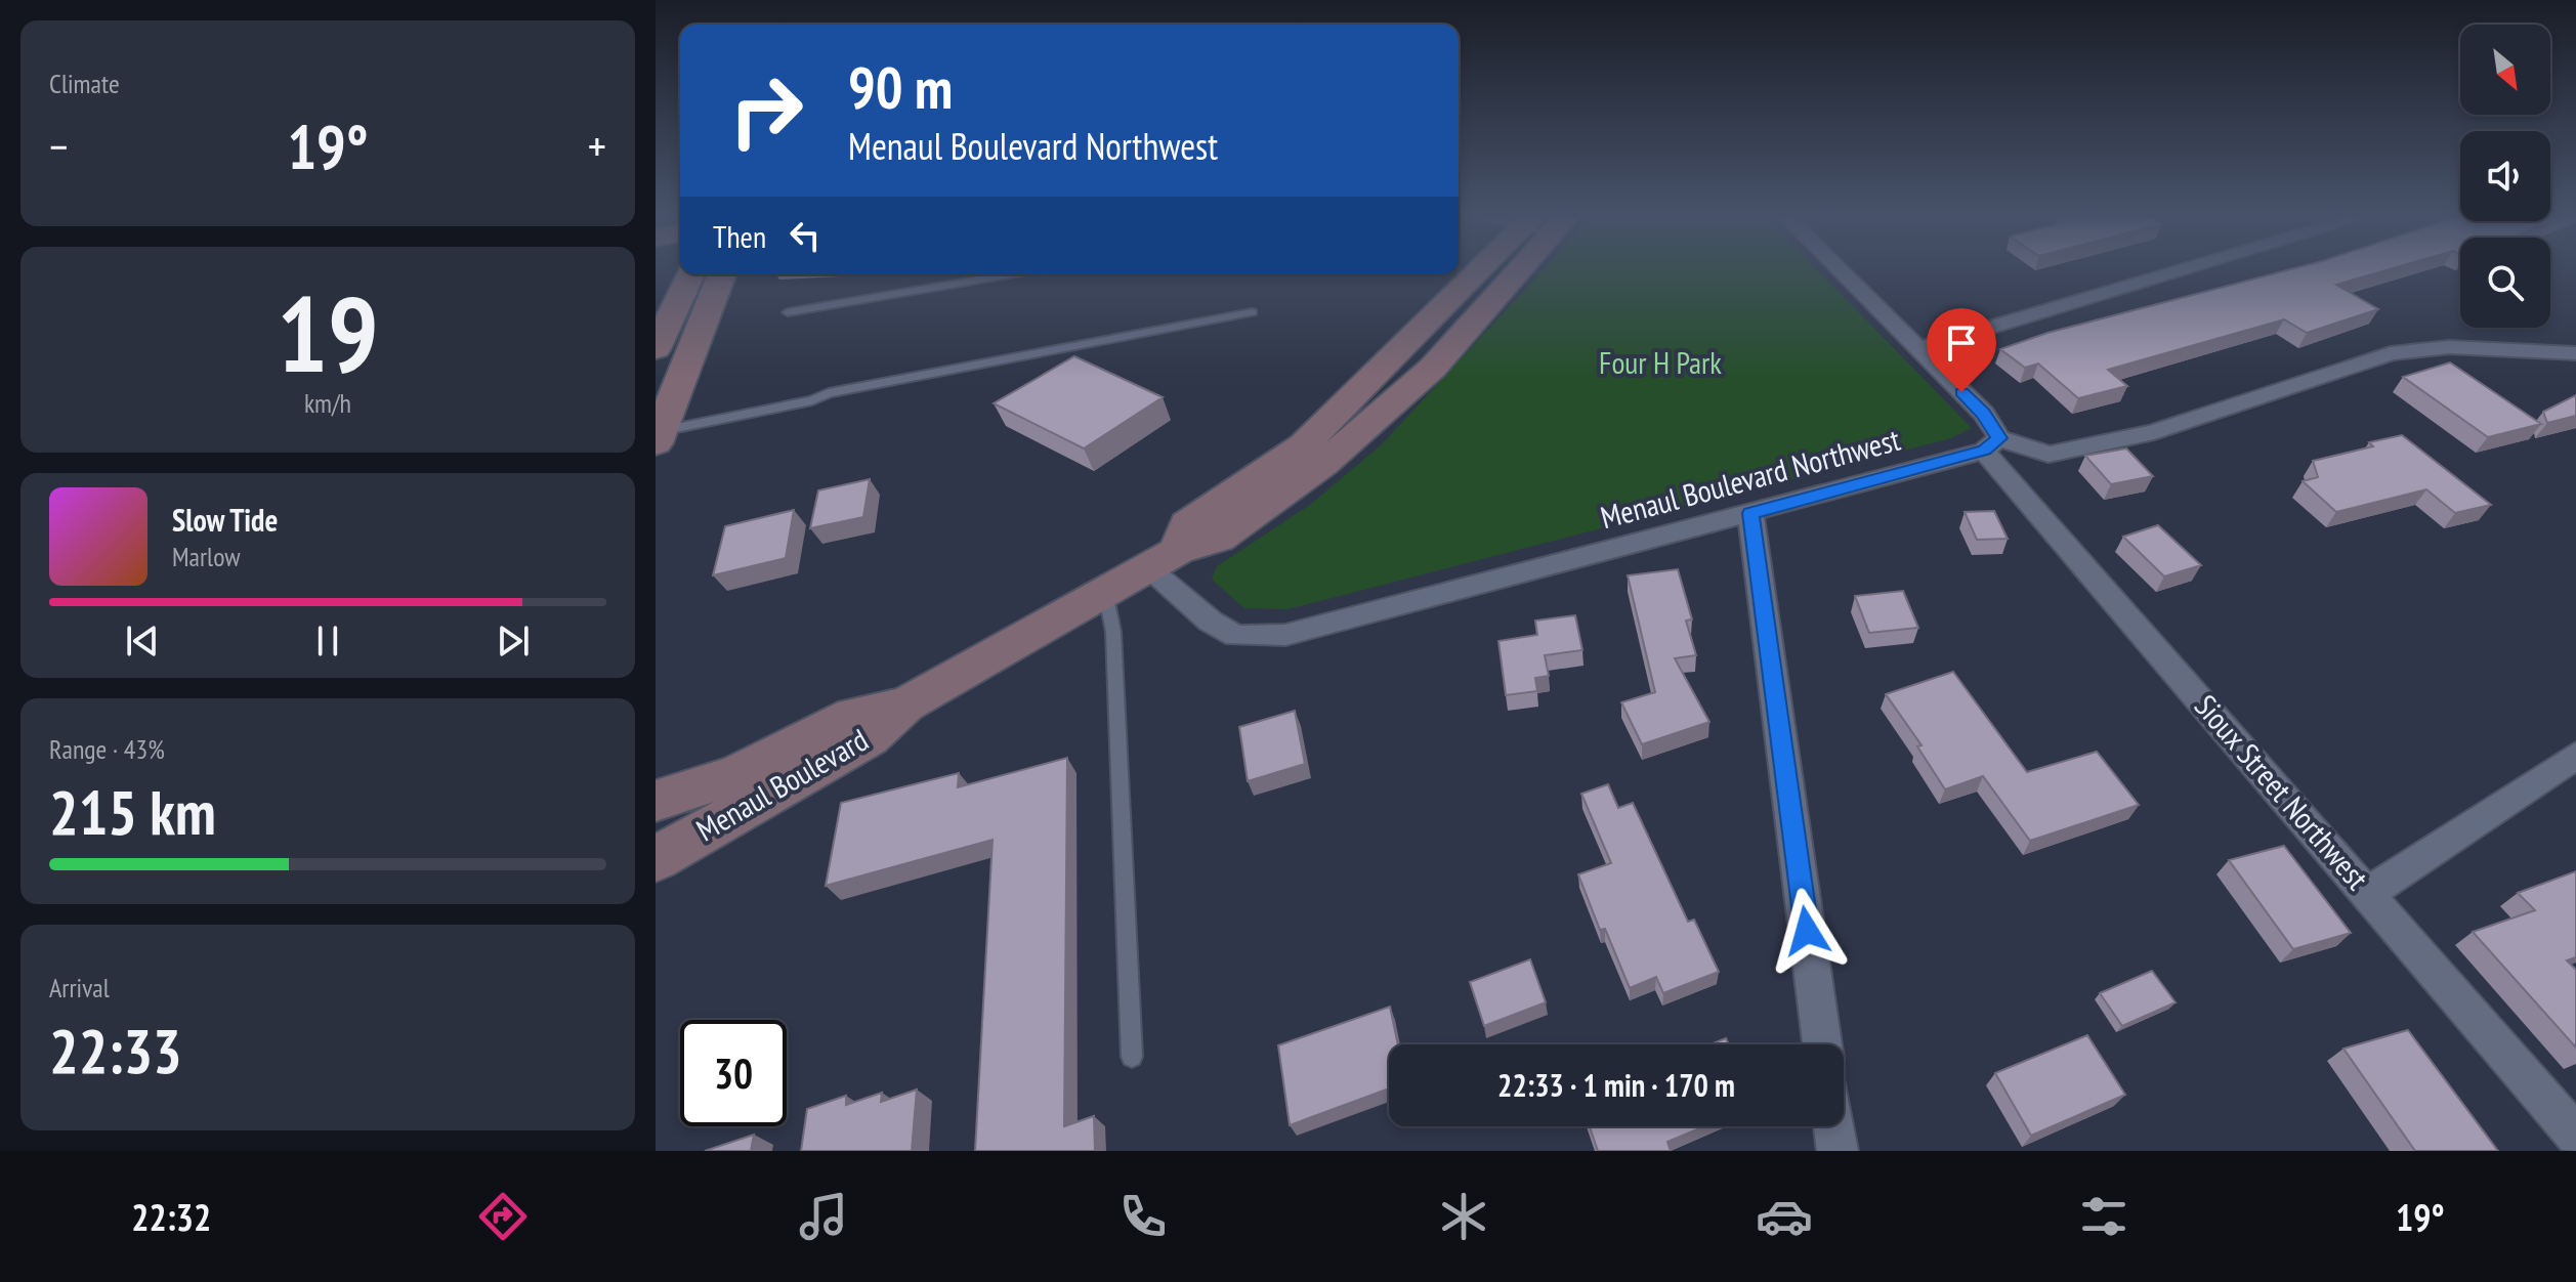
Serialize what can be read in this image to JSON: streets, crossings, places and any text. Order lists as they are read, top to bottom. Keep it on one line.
{"streets":{"main road":["Menaul Boulevard"],"street":["Menaul Boulevard Northwest","Sioux Street Northwest"]},"crossings":[["Menaul Boulevard Northwest","Menaul Boulevard"],["Menaul Boulevard Northwest","Sioux Street Northwest"]],"parks":["Four H Park"],"north":"bottom right","page":{"tile":["Climate",["19","km/h"],["Range · 43%","215 km"],["Arrival","22:33"]],"turn":["90 m","Menaul Boulevard Northwest"],"heat":["−","19°","+"],"then":"Then","song":["Slow Tide","Marlow"],"limit":"30","trip":"22:33 · 1 min · 170 m","tabs":["22:32","19°"]}}
